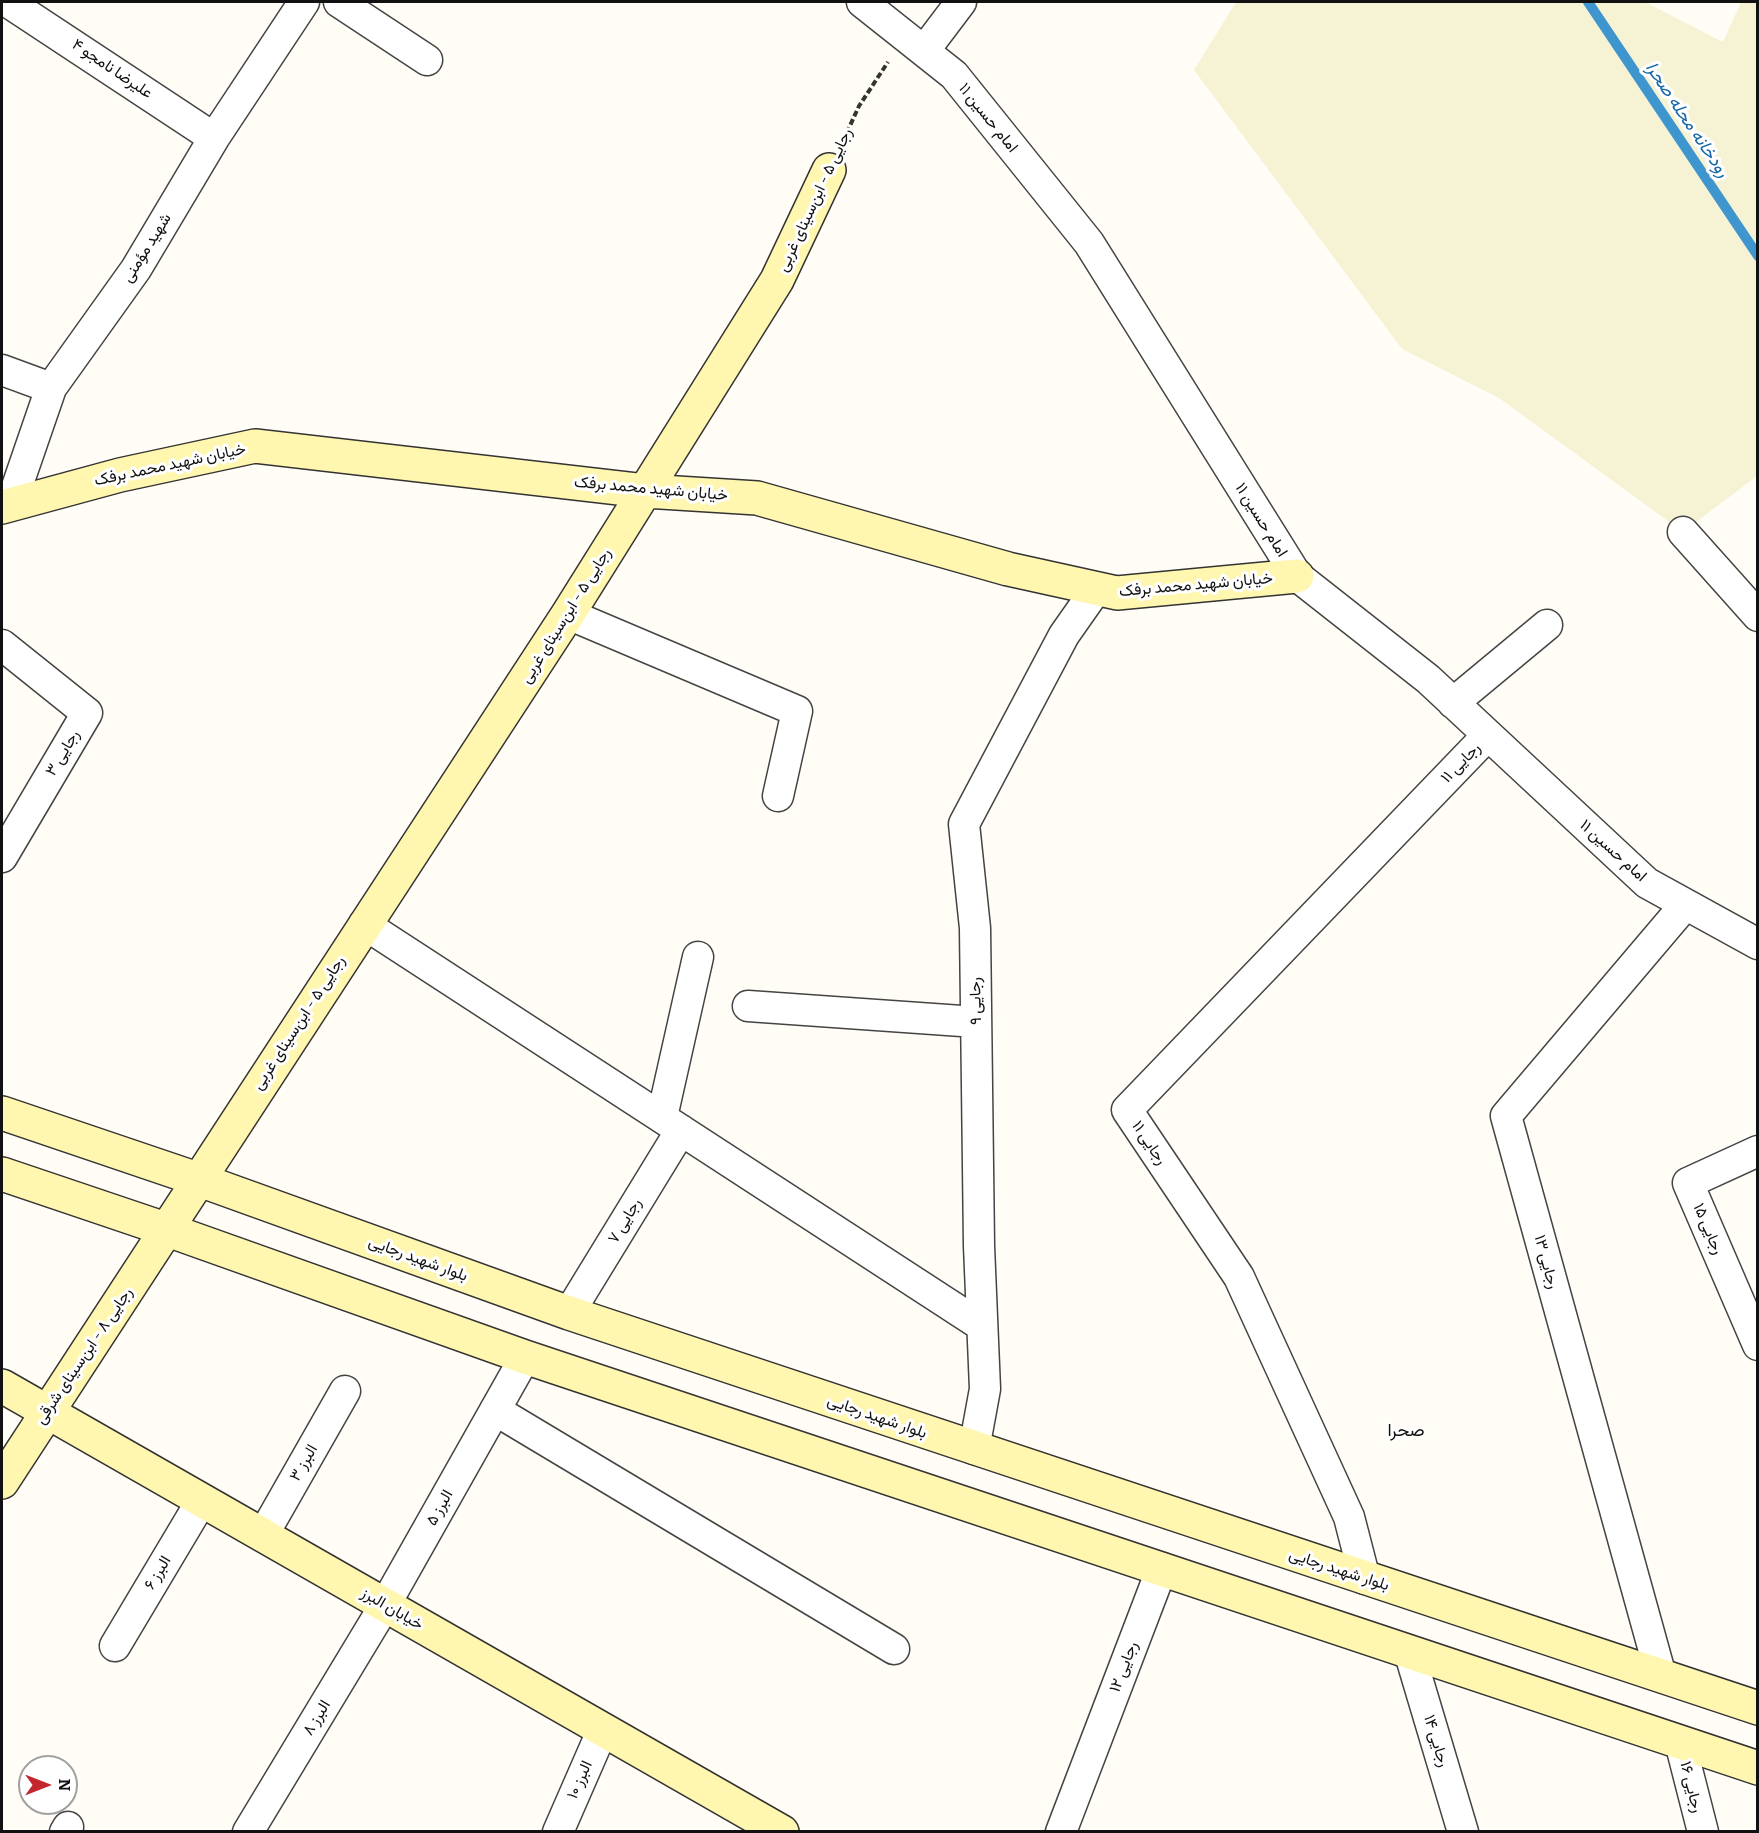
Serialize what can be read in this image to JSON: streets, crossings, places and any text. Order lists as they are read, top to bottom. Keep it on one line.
{"streets":{"main road":["رجایی ۵ - ابن‌سینای غربی","خیابان شهید محمد برفک","بلوار شهید رجایی","رجایی ۸ - ابن‌سینای شرقی","خیابان البرز"],"street":["علیرضا نامجو ۴","امام حسین ۱۱","شهید مؤمنی","رجایی ۳","رجایی ۱۱","رجایی ۹","رجایی ۷","رجایی ۱۵","رجایی ۱۳","البرز ۳","البرز ۵","البرز ۶","رجایی ۱۲","البرز ۸","رجایی ۱۴","البرز ۱۰","رجایی ۱۶"]},"crossings":[["علیرضا نامجو ۴","شهید مؤمنی"],["امام حسین ۱۱","رجایی ۵ - ابن‌سینای غربی"],["امام حسین ۱۱","خیابان شهید محمد برفک"],["امام حسین ۱۱","رجایی ۱۱"],["امام حسین ۱۱","رجایی ۱۳"],["رجایی ۵ - ابن‌سینای غربی","خیابان شهید محمد برفک"],["رجایی ۵ - ابن‌سینای غربی","بلوار شهید رجایی"],["رجایی ۵ - ابن‌سینای غربی","رجایی ۸ - ابن‌سینای شرقی"],["شهید مؤمنی","خیابان شهید محمد برفک"],["خیابان شهید محمد برفک","رجایی ۹"],["رجایی ۱۱","بلوار شهید رجایی"],["رجایی ۹","بلوار شهید رجایی"],["رجایی ۷","بلوار شهید رجایی"],["بلوار شهید رجایی","رجایی ۱۳"],["رجایی ۸ - ابن‌سینای شرقی","خیابان البرز"],["البرز ۳","خیابان البرز"],["البرز ۵","خیابان البرز"],["البرز ۵","البرز ۸"],["البرز ۶","خیابان البرز"],["خیابان البرز","البرز ۸"],["خیابان البرز","البرز ۱۰"]],"districts":["صحرا"],"water":["رودخانه محله صحرا"],"north":"right"}
